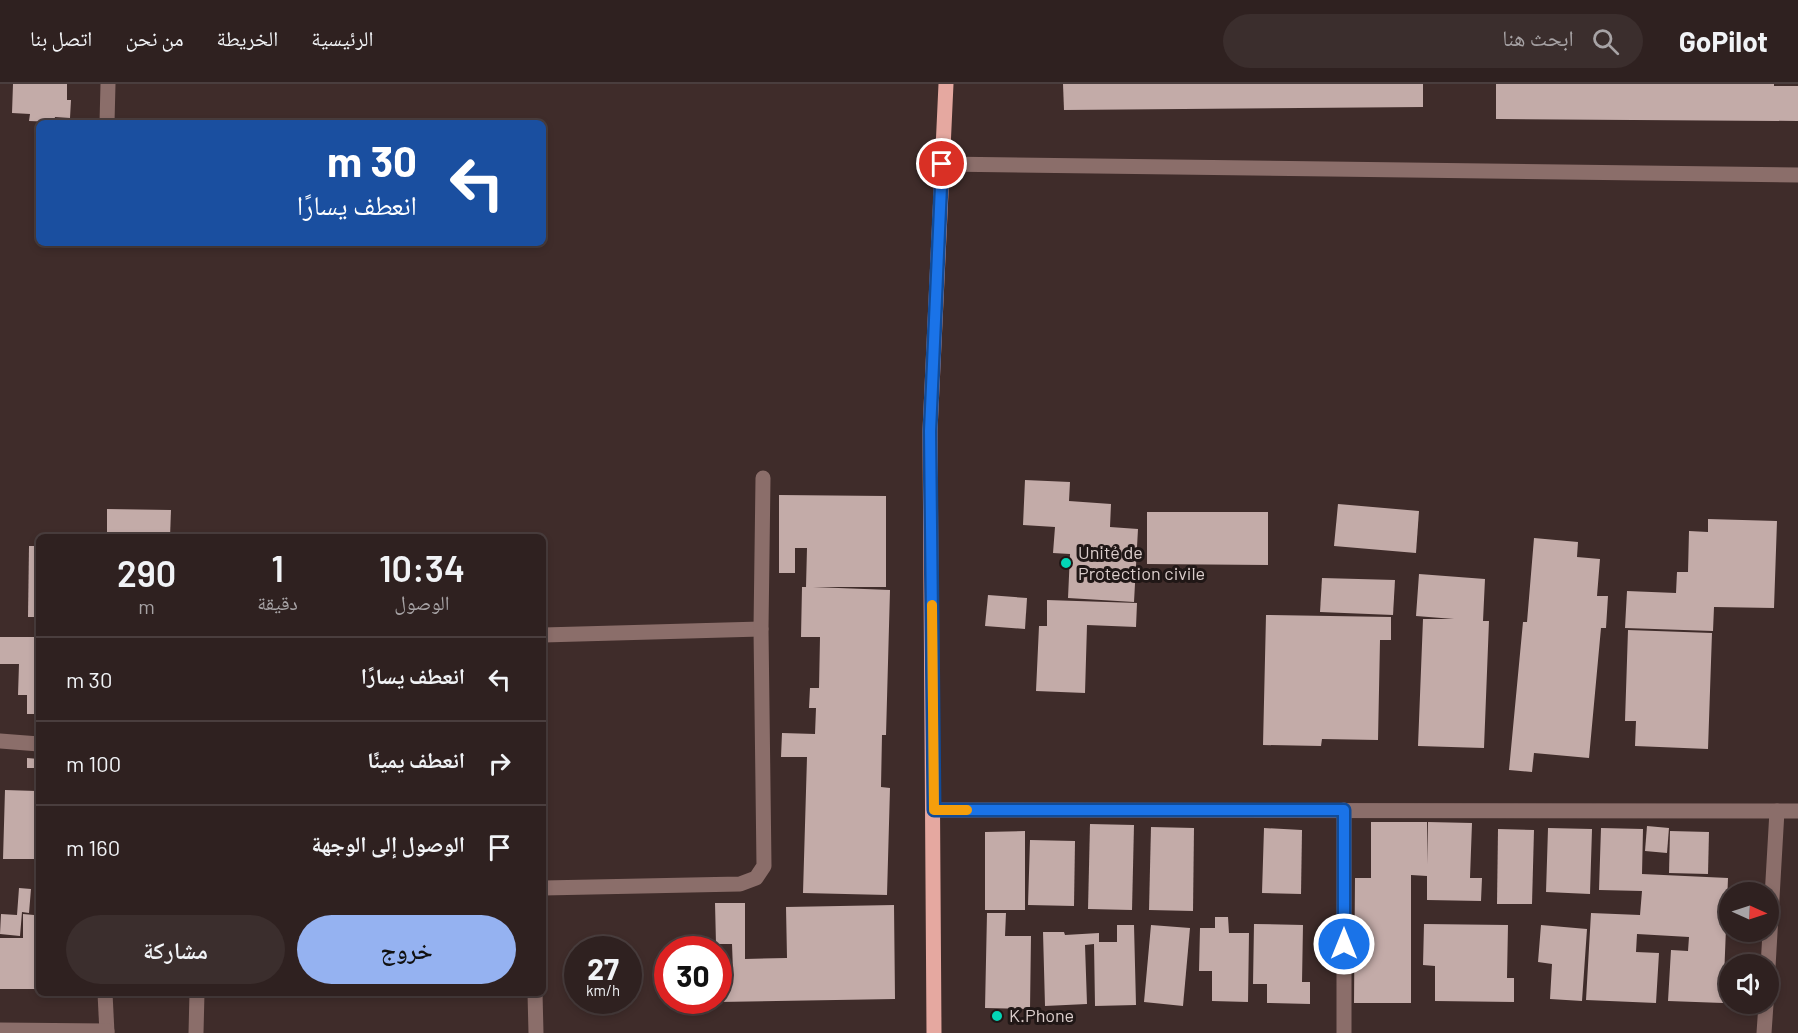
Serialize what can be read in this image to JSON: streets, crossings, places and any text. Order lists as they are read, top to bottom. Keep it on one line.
{"places":["Unité de Protection civile","K.Phone"],"north":"right","page":{"header":"GoPilot","search":"ابحث هنا","nav":["الرئيسية","الخريطة","من نحن","اتصل بنا"],"turn":["30 m","انعطف يسارًا"],"eta":["10:34","الوصول","1","دقيقة","290","m"],"list":[{"name":"انعطف يسارًا","value":"30 m"},{"name":"انعطف يمينًا","value":"100 m"},{"name":"الوصول إلى الوجهة","value":"160 m"}],"buttons":["خروج","مشاركة"],"speed":"27 km/h","limit":"30"}}
